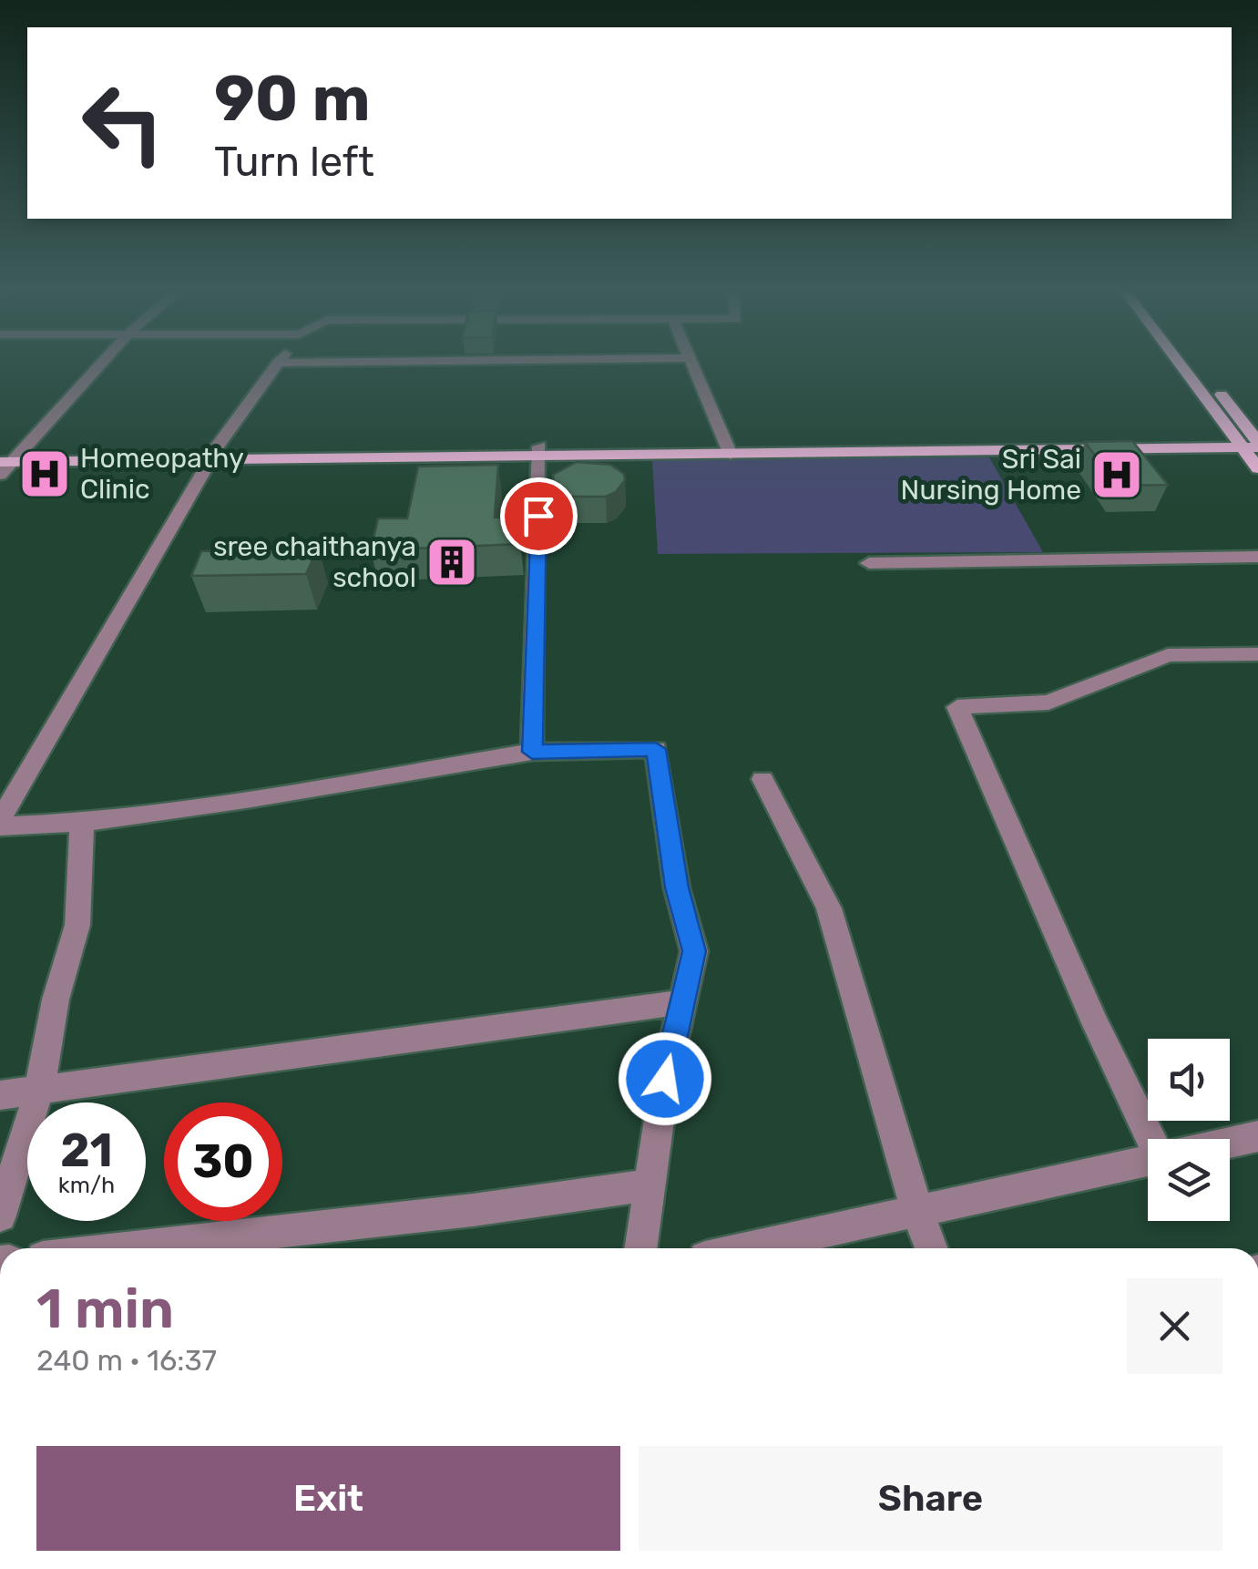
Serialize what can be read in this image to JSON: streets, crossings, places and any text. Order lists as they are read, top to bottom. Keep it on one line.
{"places":{"hospital":["Homeopathy Clinic","Sri Sai Nursing Home"],"building":["sree chaithanya school"]},"page":{"turn":["90 m","Turn left"],"speed":"21 km/h","limit":"30","heading":["1 min","240 m · 16:37"],"buttons":["Exit","Share"]}}
